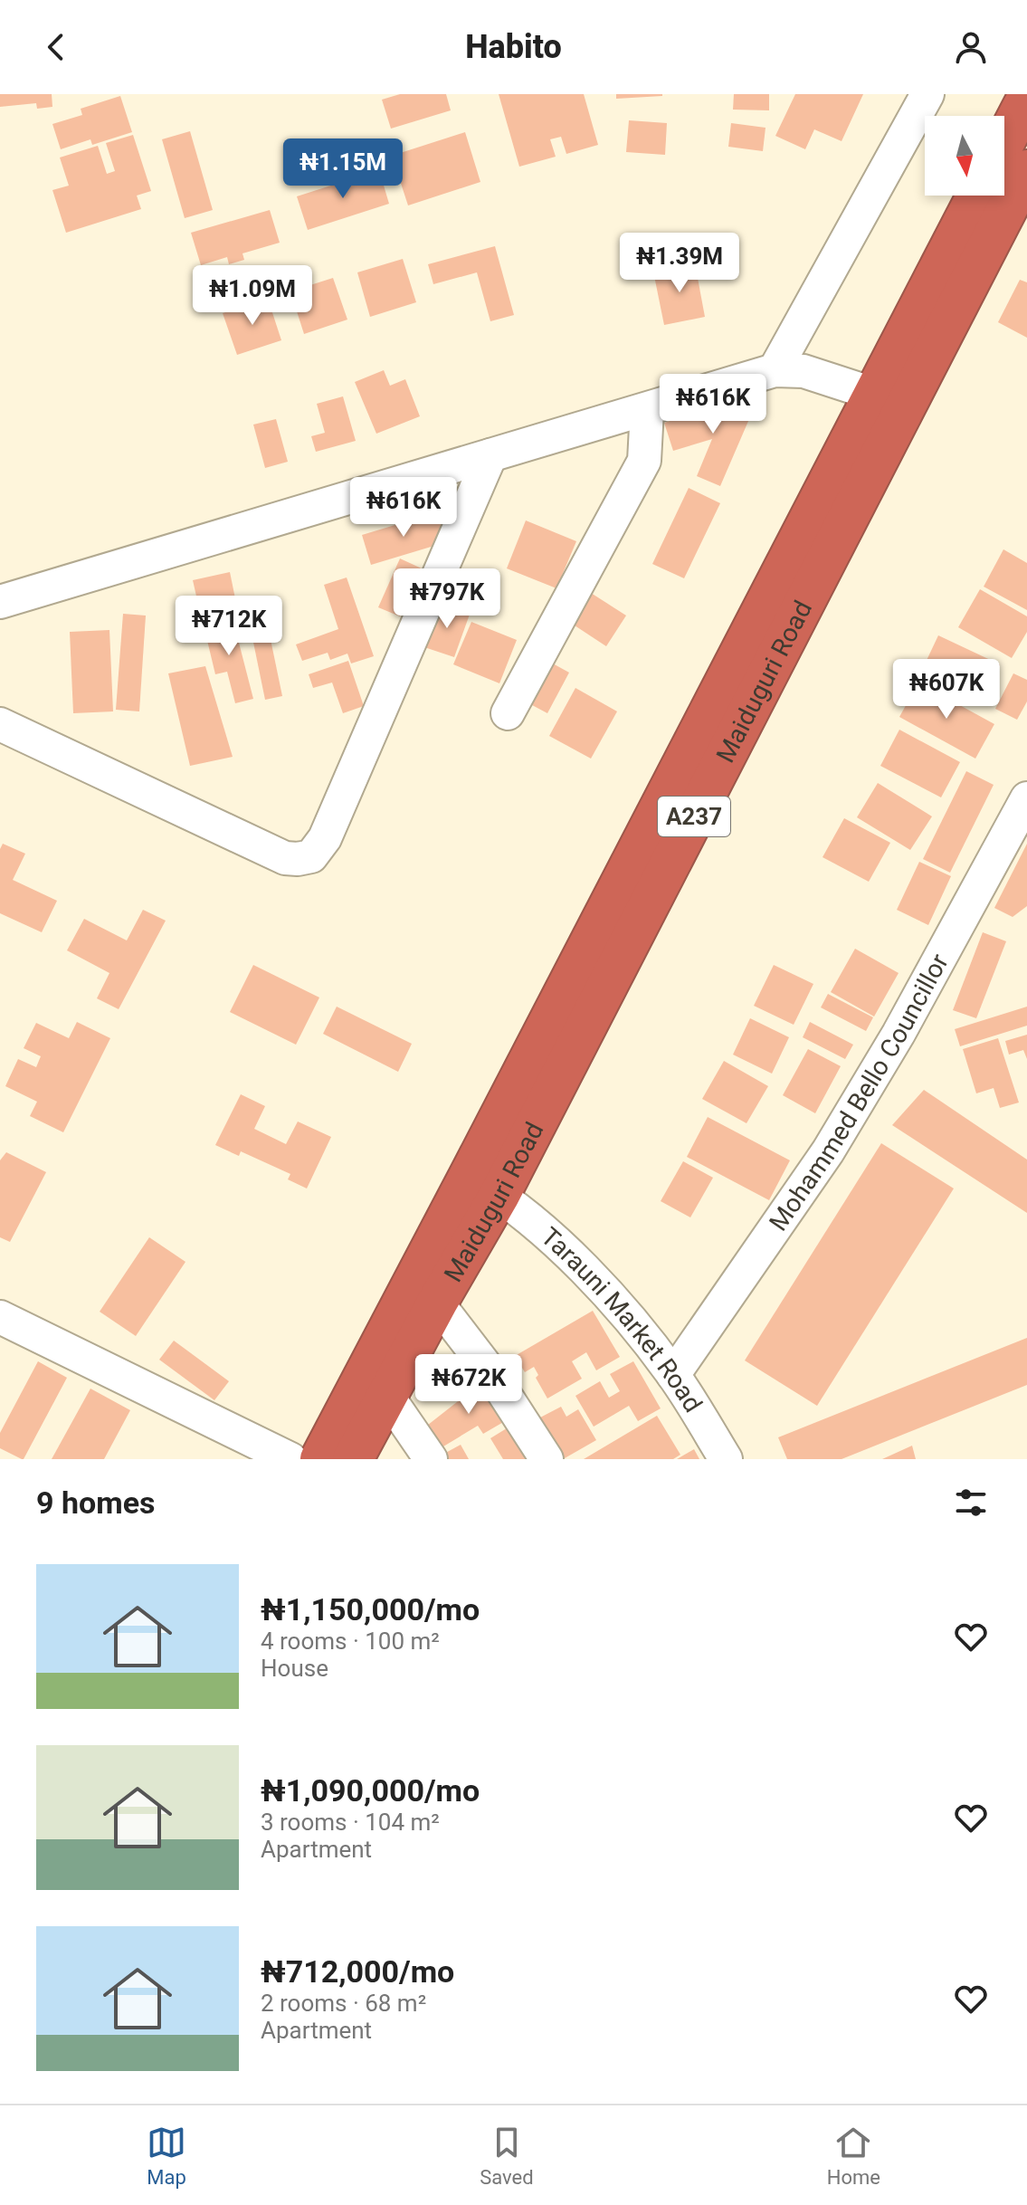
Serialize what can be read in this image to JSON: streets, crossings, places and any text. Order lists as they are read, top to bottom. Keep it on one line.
{"streets":{"highway":["Maiduguri Road","A237"],"street":["Mohammed Bello Councillor","Tarauni Market Road"]},"crossings":[["Maiduguri Road","Tarauni Market Road"],["Mohammed Bello Councillor","Tarauni Market Road"]],"north":"bottom","page":{"header":"Habito","price":["₦1.15M","₦1.39M","₦1.09M","₦616K","₦616K","₦797K","₦712K","₦607K","₦672K"],"heading":"9 homes","list":[{"name":"₦1,150,000/mo","note":"4 rooms · 100 m² · House"},{"name":"₦1,090,000/mo","note":"3 rooms · 104 m² · Apartment"},{"name":"₦712,000/mo","note":"2 rooms · 68 m² · Apartment"}],"tabs":["Map","Saved","Home"]}}
